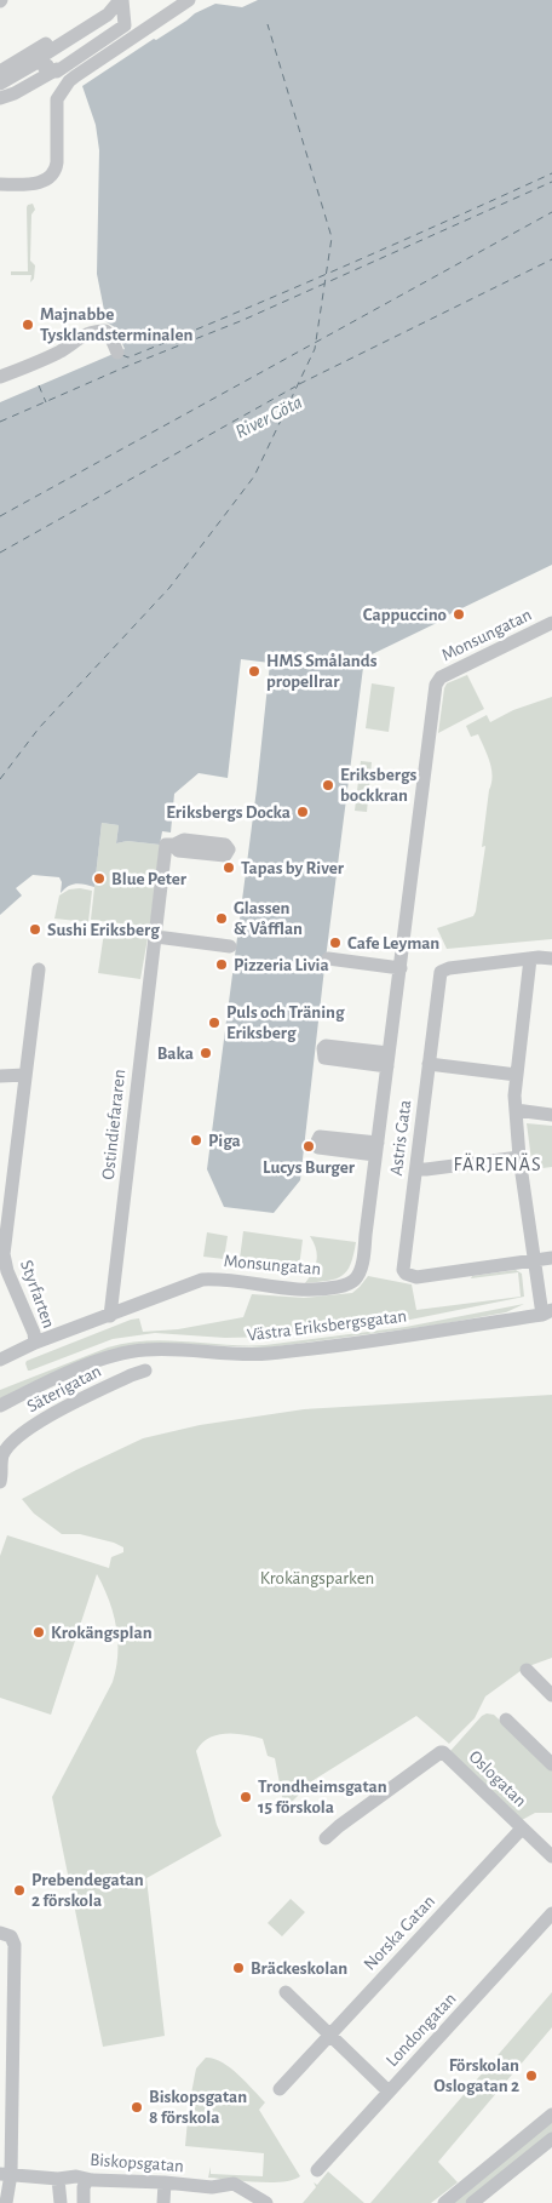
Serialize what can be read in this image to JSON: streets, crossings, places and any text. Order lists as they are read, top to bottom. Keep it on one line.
{"streets":{"street":["Monsungatan","Ostindiefararen","Astris Gata","Styrfarten","Västra Eriksbergsgatan","Säterigatan","Oslogatan","Norska Gatan","Londongatan","Biskopsgatan"]},"crossings":[["Monsungatan","Ostindiefararen"],["Monsungatan","Styrfarten"],["Oslogatan","Norska Gatan"]],"districts":["FÄRJENÄS"],"water":["River Göta"],"parks":["Krokängsparken"],"places":["Majnabbe Tysklandsterminalen","Cappuccino","HMS Smålands propellrar","Eriksbergs bockkran","Eriksbergs Docka","Tapas by River","Blue Peter","Glassen & Våfflan","Sushi Eriksberg","Cafe Leyman","Pizzeria Livia","Puls och Träning Eriksberg","Baka","Piga","Lucys Burger","Krokängsplan","Trondheimsgatan 15 förskola","Prebendegatan 2 förskola","Bräckeskolan","Förskolan Oslogatan 2","Biskopsgatan 8 förskola"]}
